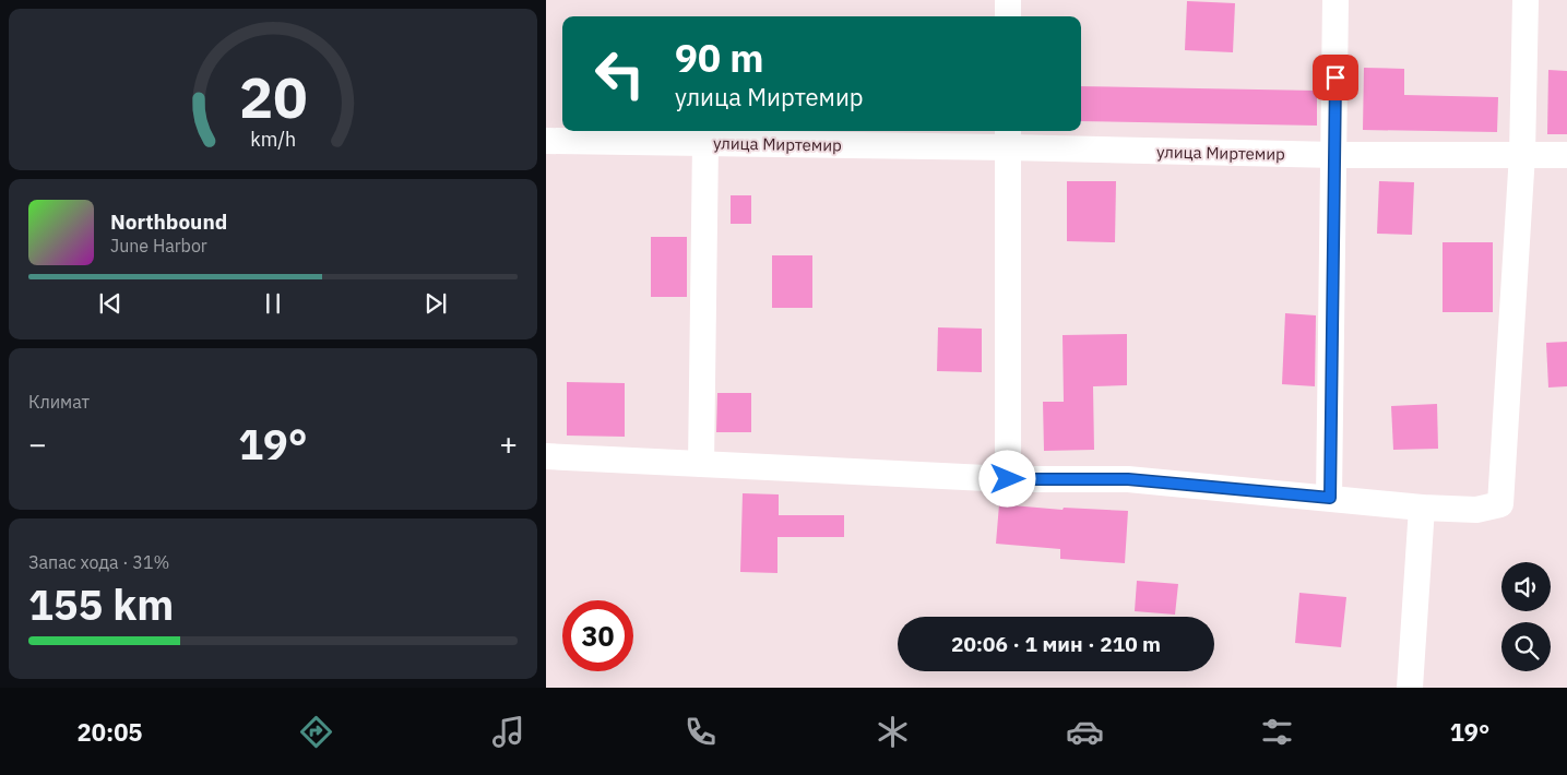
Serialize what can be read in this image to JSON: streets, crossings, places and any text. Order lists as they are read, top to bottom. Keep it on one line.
{"streets":{"street":["улица Миртемир"]},"page":{"turn":["90 m","улица Миртемир"],"song":["Northbound","June Harbor"],"tile":["Климат",["Запас хода · 31%","155 km"]],"heat":["−","19°","+"],"limit":"30","trip":"20:06 · 1 мин · 210 m","tabs":["20:05","19°"],"gauge":["20","km/h"]}}
